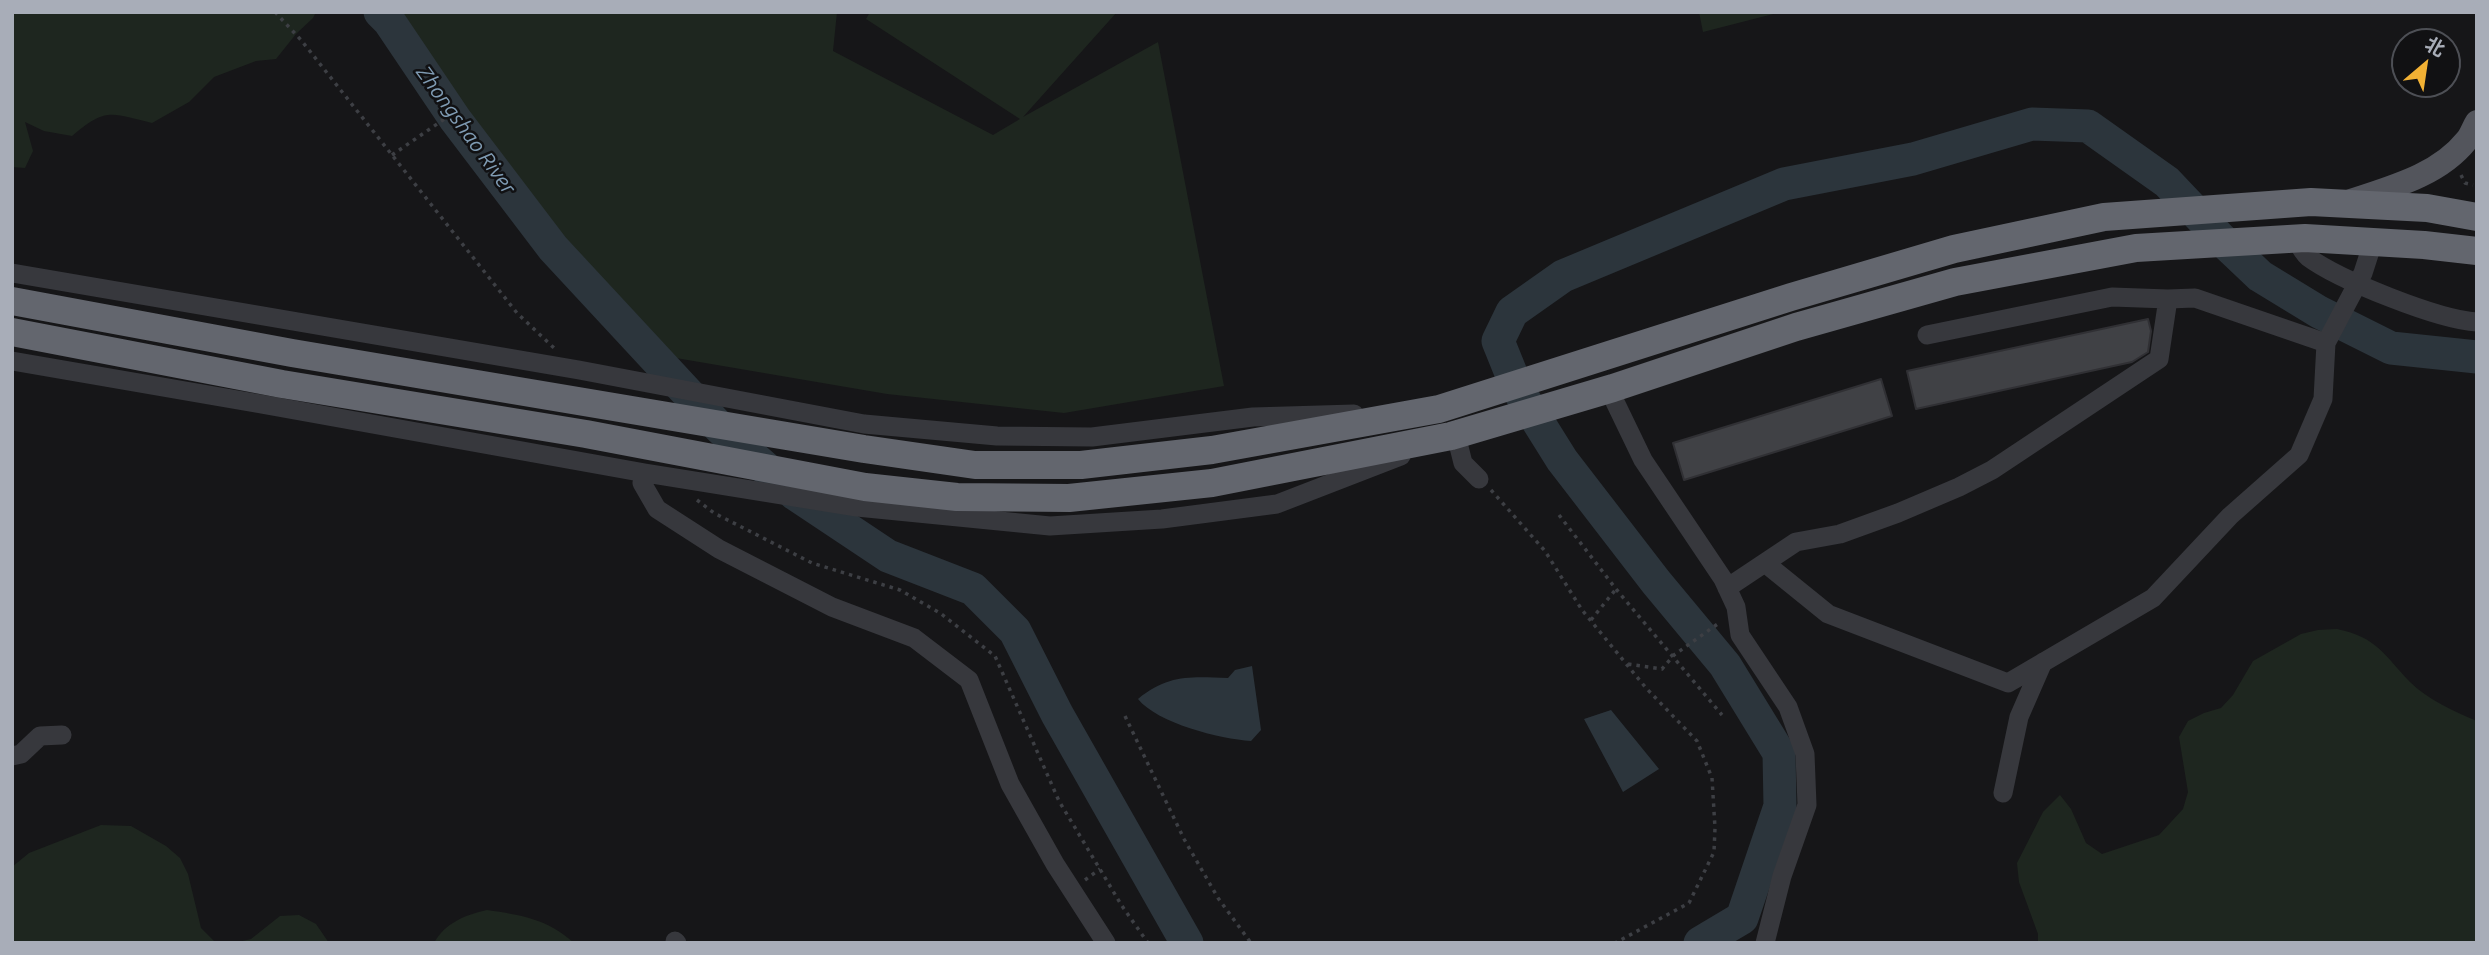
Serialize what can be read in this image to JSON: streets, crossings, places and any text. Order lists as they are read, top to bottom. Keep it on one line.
{"water":["Zhongshao River"],"north":"top right"}
